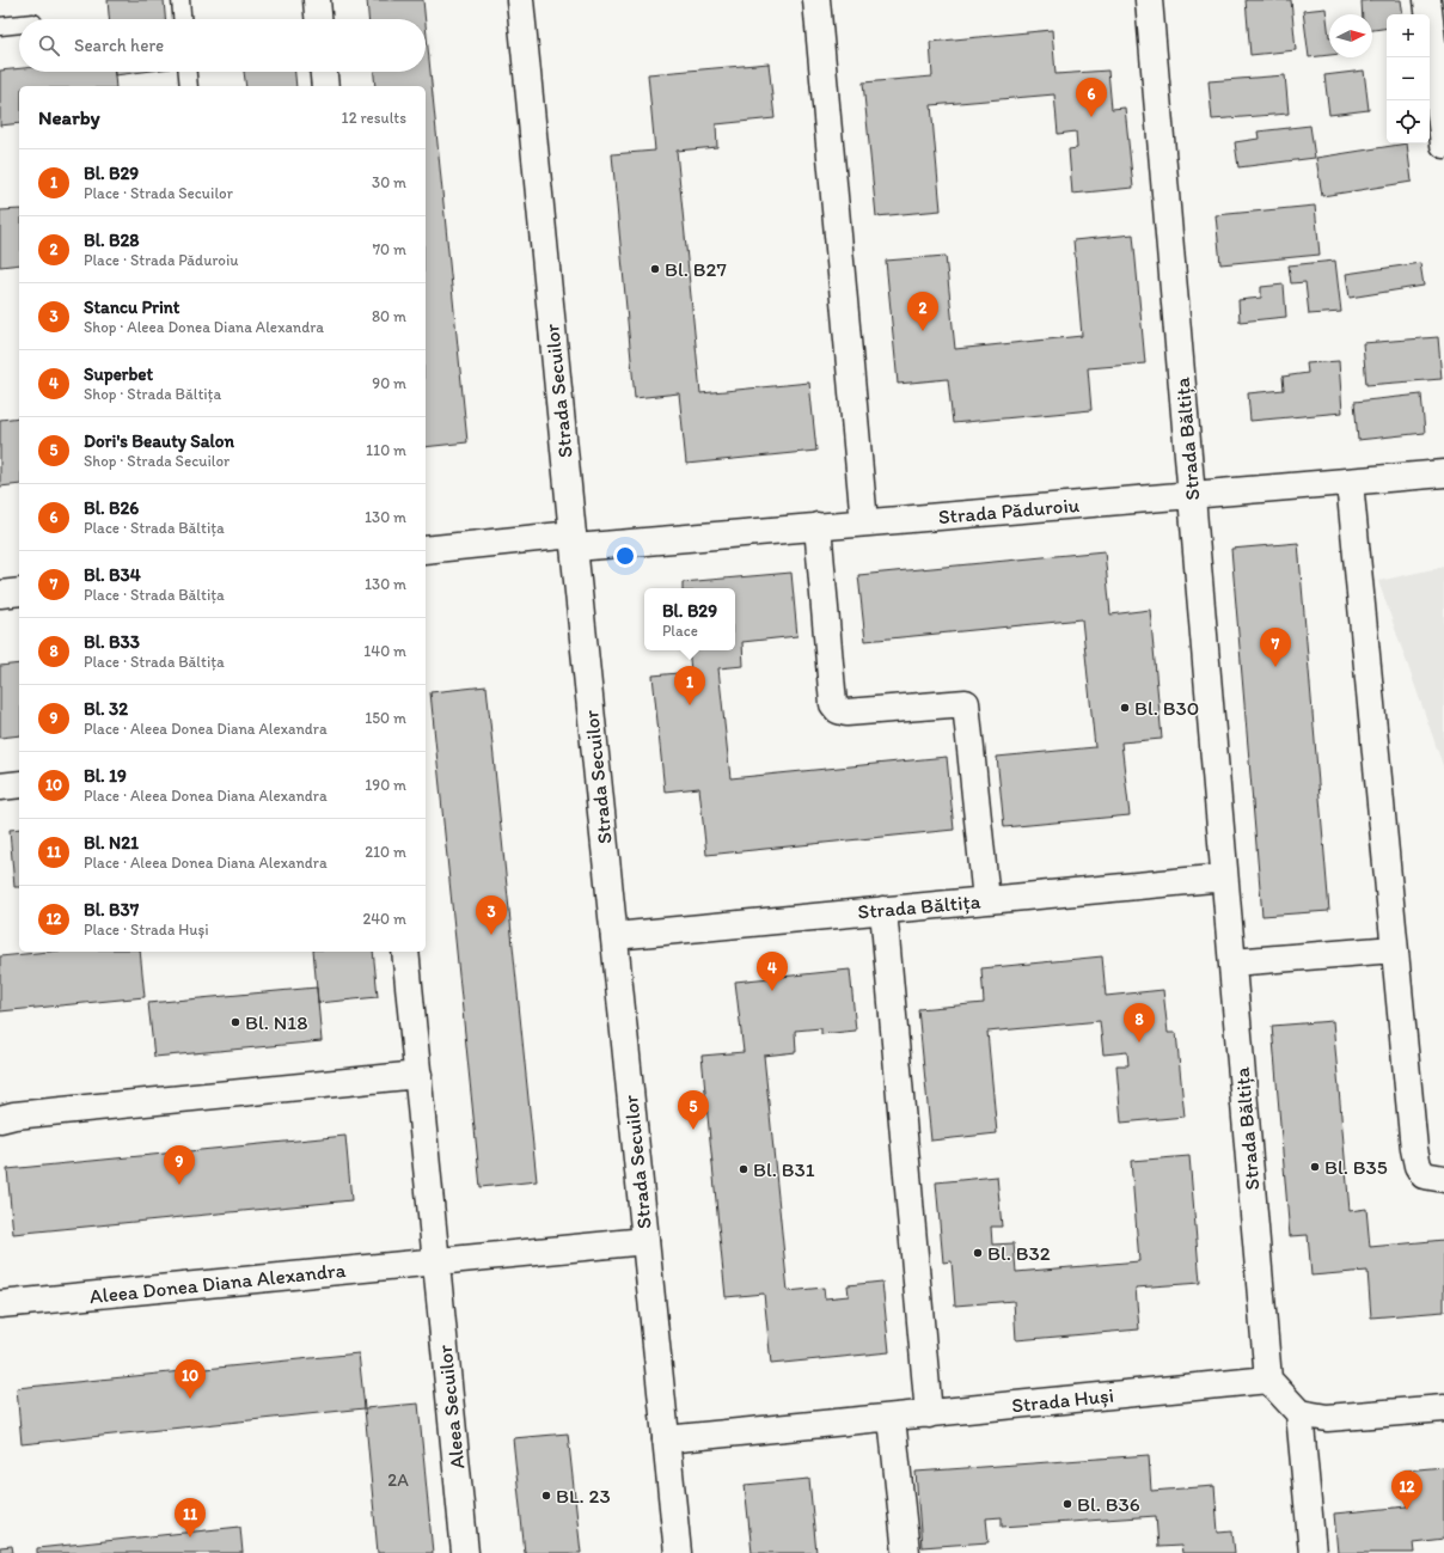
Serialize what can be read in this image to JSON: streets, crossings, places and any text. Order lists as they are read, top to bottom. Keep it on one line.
{"streets":{"street":["Strada Secuilor","Strada Băltița","Strada Păduroiu","Aleea Donea Diana Alexandra","Strada Huși","Aleea Secuilor"]},"crossings":[["Strada Secuilor","Strada Băltița"],["Strada Secuilor","Strada Păduroiu"],["Strada Secuilor","Aleea Donea Diana Alexandra"],["Strada Secuilor","Strada Huși"],["Strada Băltița","Strada Păduroiu"],["Strada Băltița","Strada Huși"],["Aleea Donea Diana Alexandra","Aleea Secuilor"]],"places":["Bl. B27","Bl. B30","Bl. N18","Bl. B35","Bl. B31","Bl. B32","BL. 23","Bl. B36"],"house_numbers":["2A"],"north":"right","page":{"map_buttons":["+","−"],"search":"Search here","pins":["6","2","7","1","3","4","8","5","9","10","12","11"],"heading":["Nearby","12 results"],"list":[{"mark":"1","name":"Bl. B29","note":"Place · Strada Secuilor","value":"30 m"},{"mark":"2","name":"Bl. B28","note":"Place · Strada Păduroiu","value":"70 m"},{"mark":"3","name":"Stancu Print","note":"Shop · Aleea Donea Diana Alexandra","value":"80 m"},{"mark":"4","name":"Superbet","note":"Shop · Strada Băltița","value":"90 m"},{"mark":"5","name":"Dori's Beauty Salon","note":"Shop · Strada Secuilor","value":"110 m"},{"mark":"6","name":"Bl. B26","note":"Place · Strada Băltița","value":"130 m"},{"mark":"7","name":"Bl. B34","note":"Place · Strada Băltița","value":"130 m"},{"mark":"8","name":"Bl. B33","note":"Place · Strada Băltița","value":"140 m"},{"mark":"9","name":"Bl. 32","note":"Place · Aleea Donea Diana Alexandra","value":"150 m"},{"mark":"10","name":"Bl. 19","note":"Place · Aleea Donea Diana Alexandra","value":"190 m"},{"mark":"11","name":"Bl. N21","note":"Place · Aleea Donea Diana Alexandra","value":"210 m"},{"mark":"12","name":"Bl. B37","note":"Place · Strada Huși","value":"240 m"}],"popup":["Bl. B29","Place"]}}
